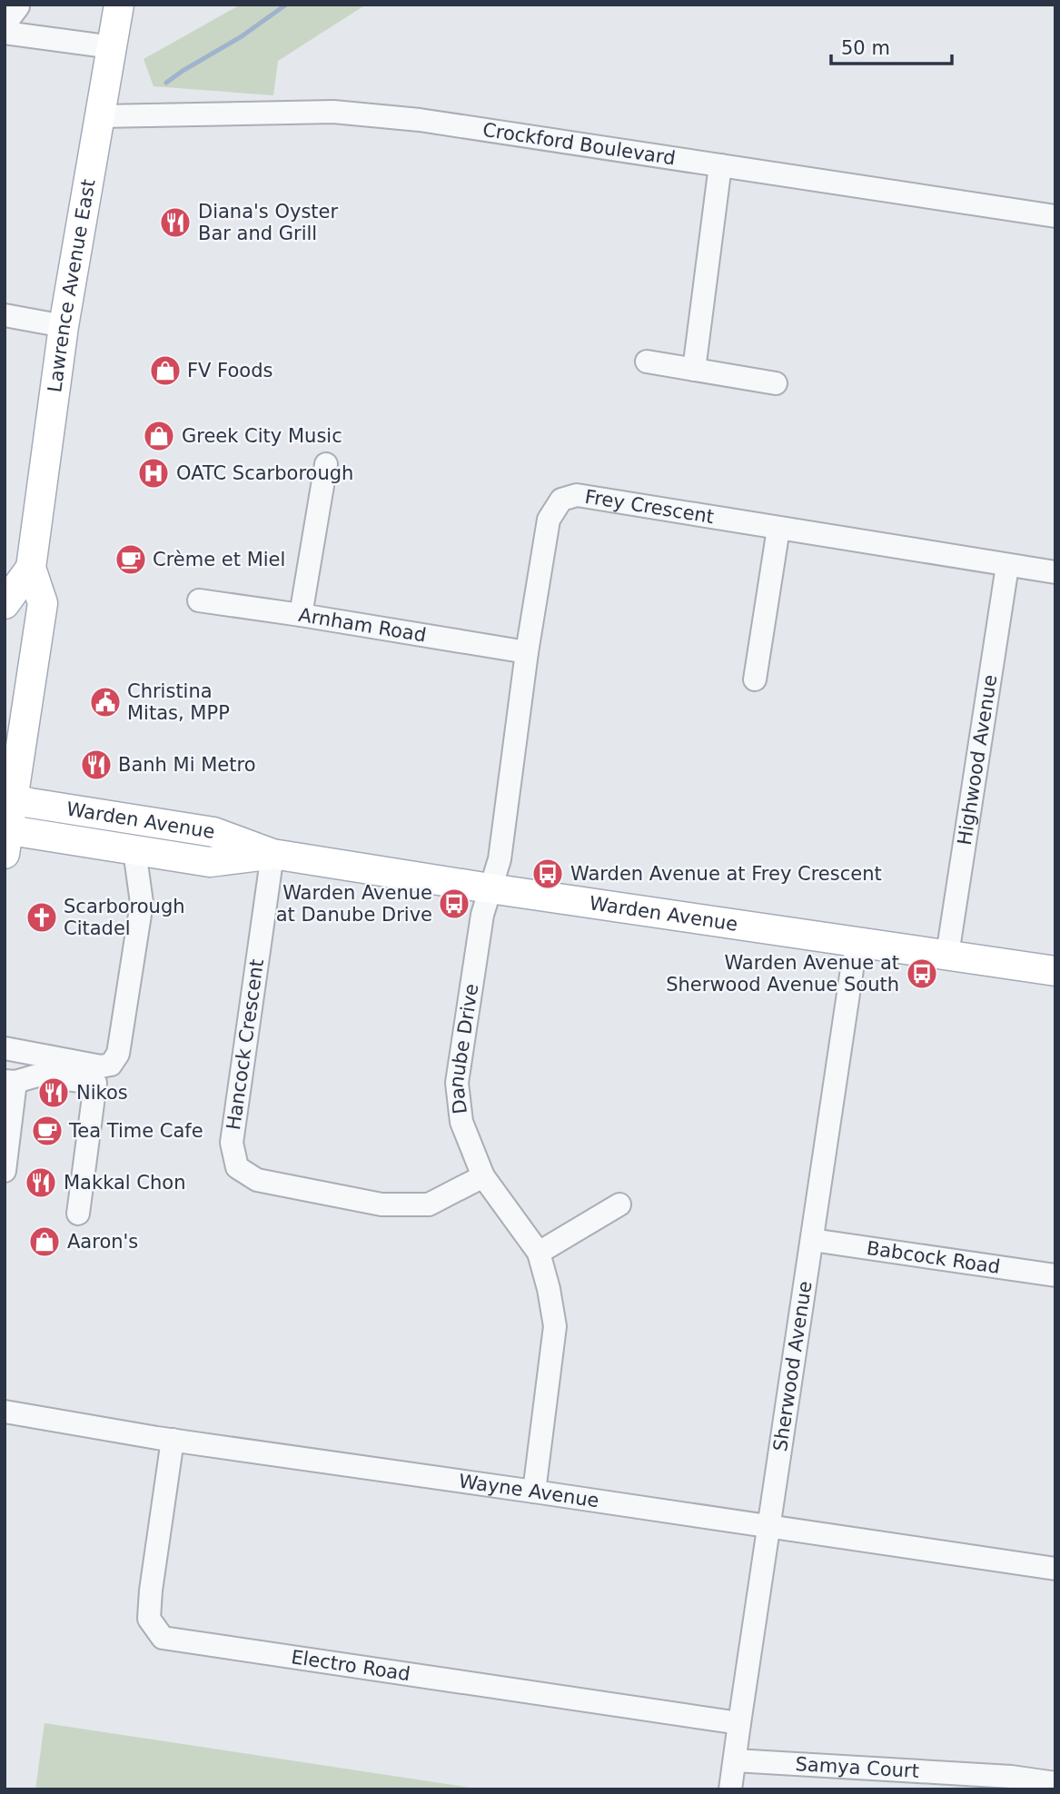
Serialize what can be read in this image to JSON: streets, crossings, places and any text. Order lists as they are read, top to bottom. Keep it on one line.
{"streets":{"main road":["Lawrence Avenue East","Warden Avenue"],"street":["Crockford Boulevard","Frey Crescent","Arnham Road","Highwood Avenue","Hancock Crescent","Danube Drive","Babcock Road","Sherwood Avenue","Wayne Avenue","Electro Road","Samya Court"]},"crossings":[["Crockford Boulevard","Lawrence Avenue East"],["Lawrence Avenue East","Warden Avenue"],["Frey Crescent","Arnham Road"],["Frey Crescent","Highwood Avenue"],["Frey Crescent","Warden Avenue"],["Frey Crescent","Danube Drive"],["Highwood Avenue","Warden Avenue"],["Warden Avenue","Hancock Crescent"],["Warden Avenue","Danube Drive"],["Warden Avenue","Sherwood Avenue"],["Hancock Crescent","Danube Drive"],["Danube Drive","Wayne Avenue"],["Babcock Road","Sherwood Avenue"],["Sherwood Avenue","Wayne Avenue"],["Sherwood Avenue","Electro Road"],["Sherwood Avenue","Samya Court"],["Wayne Avenue","Electro Road"]],"places":{"restaurant":["Diana's Oyster Bar and Grill","Banh Mi Metro","Nikos","Makkal Chon"],"shop":["FV Foods","Greek City Music","Aaron's"],"hospital":["OATC Scarborough"],"cafe":["Crème et Miel","Tea Time Cafe"],"public building":["Christina Mitas, MPP"],"bus stop":["Warden Avenue at Frey Crescent","Warden Avenue at Danube Drive","Warden Avenue at Sherwood Avenue South"],"church":["Scarborough Citadel"]},"scale_bar":"50 m"}
